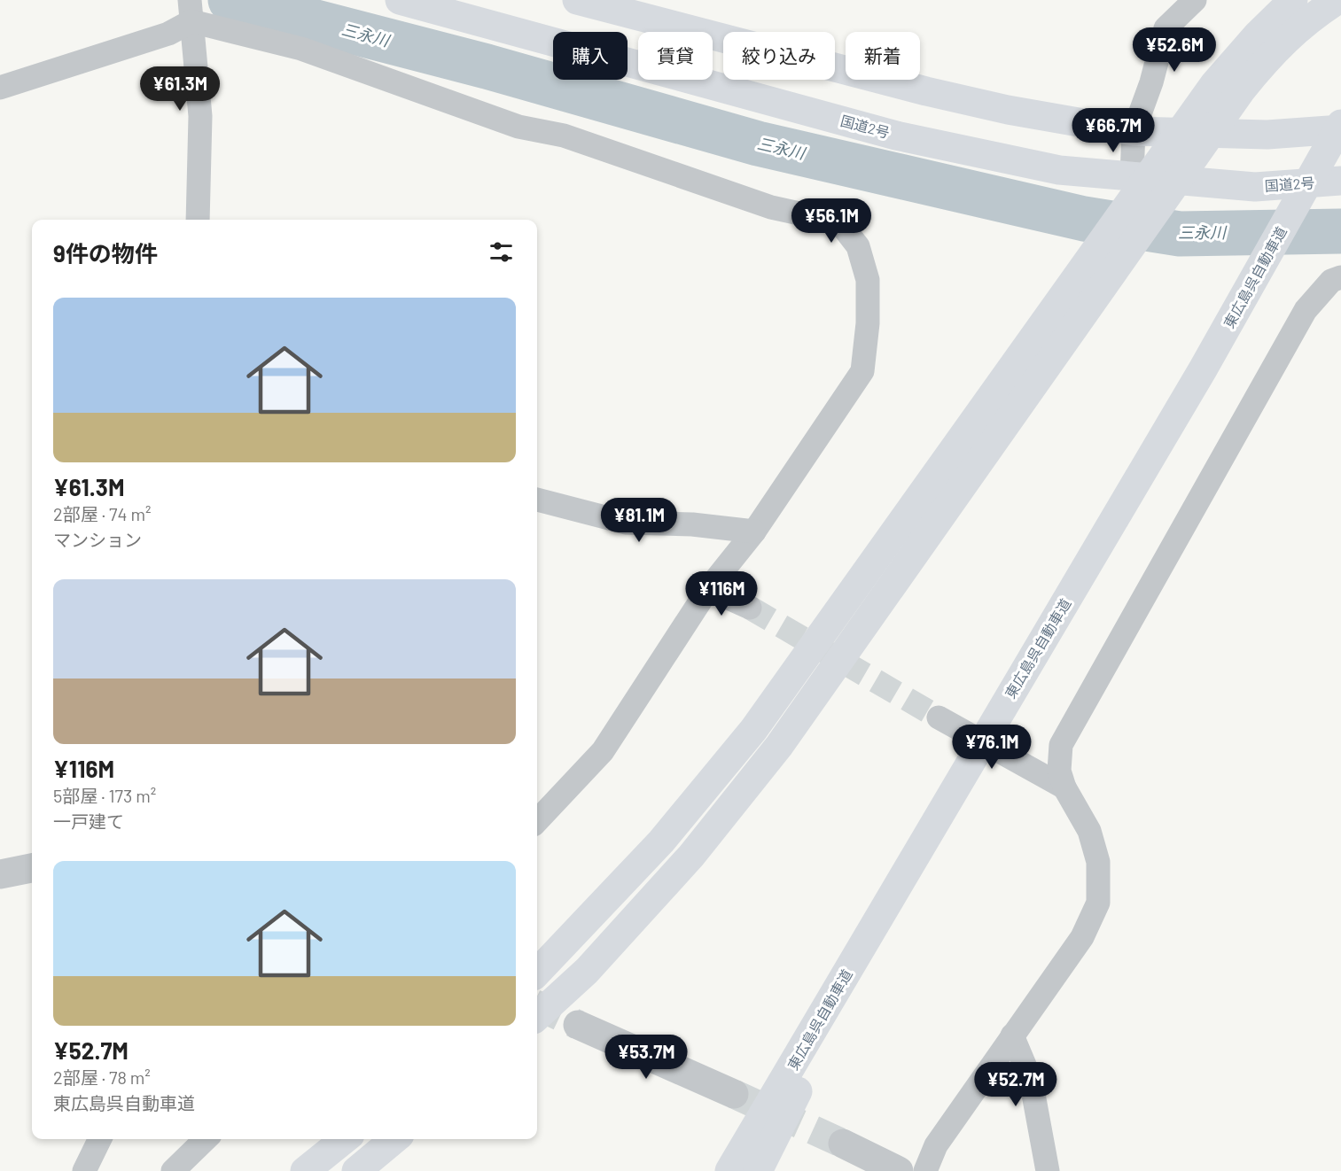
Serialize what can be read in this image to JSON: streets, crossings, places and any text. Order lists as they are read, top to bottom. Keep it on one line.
{"streets":{"highway":["国道2号","東広島呉自動車道"]},"water":["三永川"],"page":{"price":["¥52.6M","¥61.3M","¥66.7M","¥56.1M","¥81.1M","¥116M","¥76.1M","¥53.7M","¥52.7M"],"chip":["購入","賃貸","絞り込み","新着"],"heading":"9件の物件","list":[{"name":"¥61.3M","note":"2部屋 · 74 m² · マンション"},{"name":"¥116M","note":"5部屋 · 173 m² · 一戸建て"},{"name":"¥52.7M","note":"2部屋 · 78 m² · 東広島呉自動車道"}]}}
